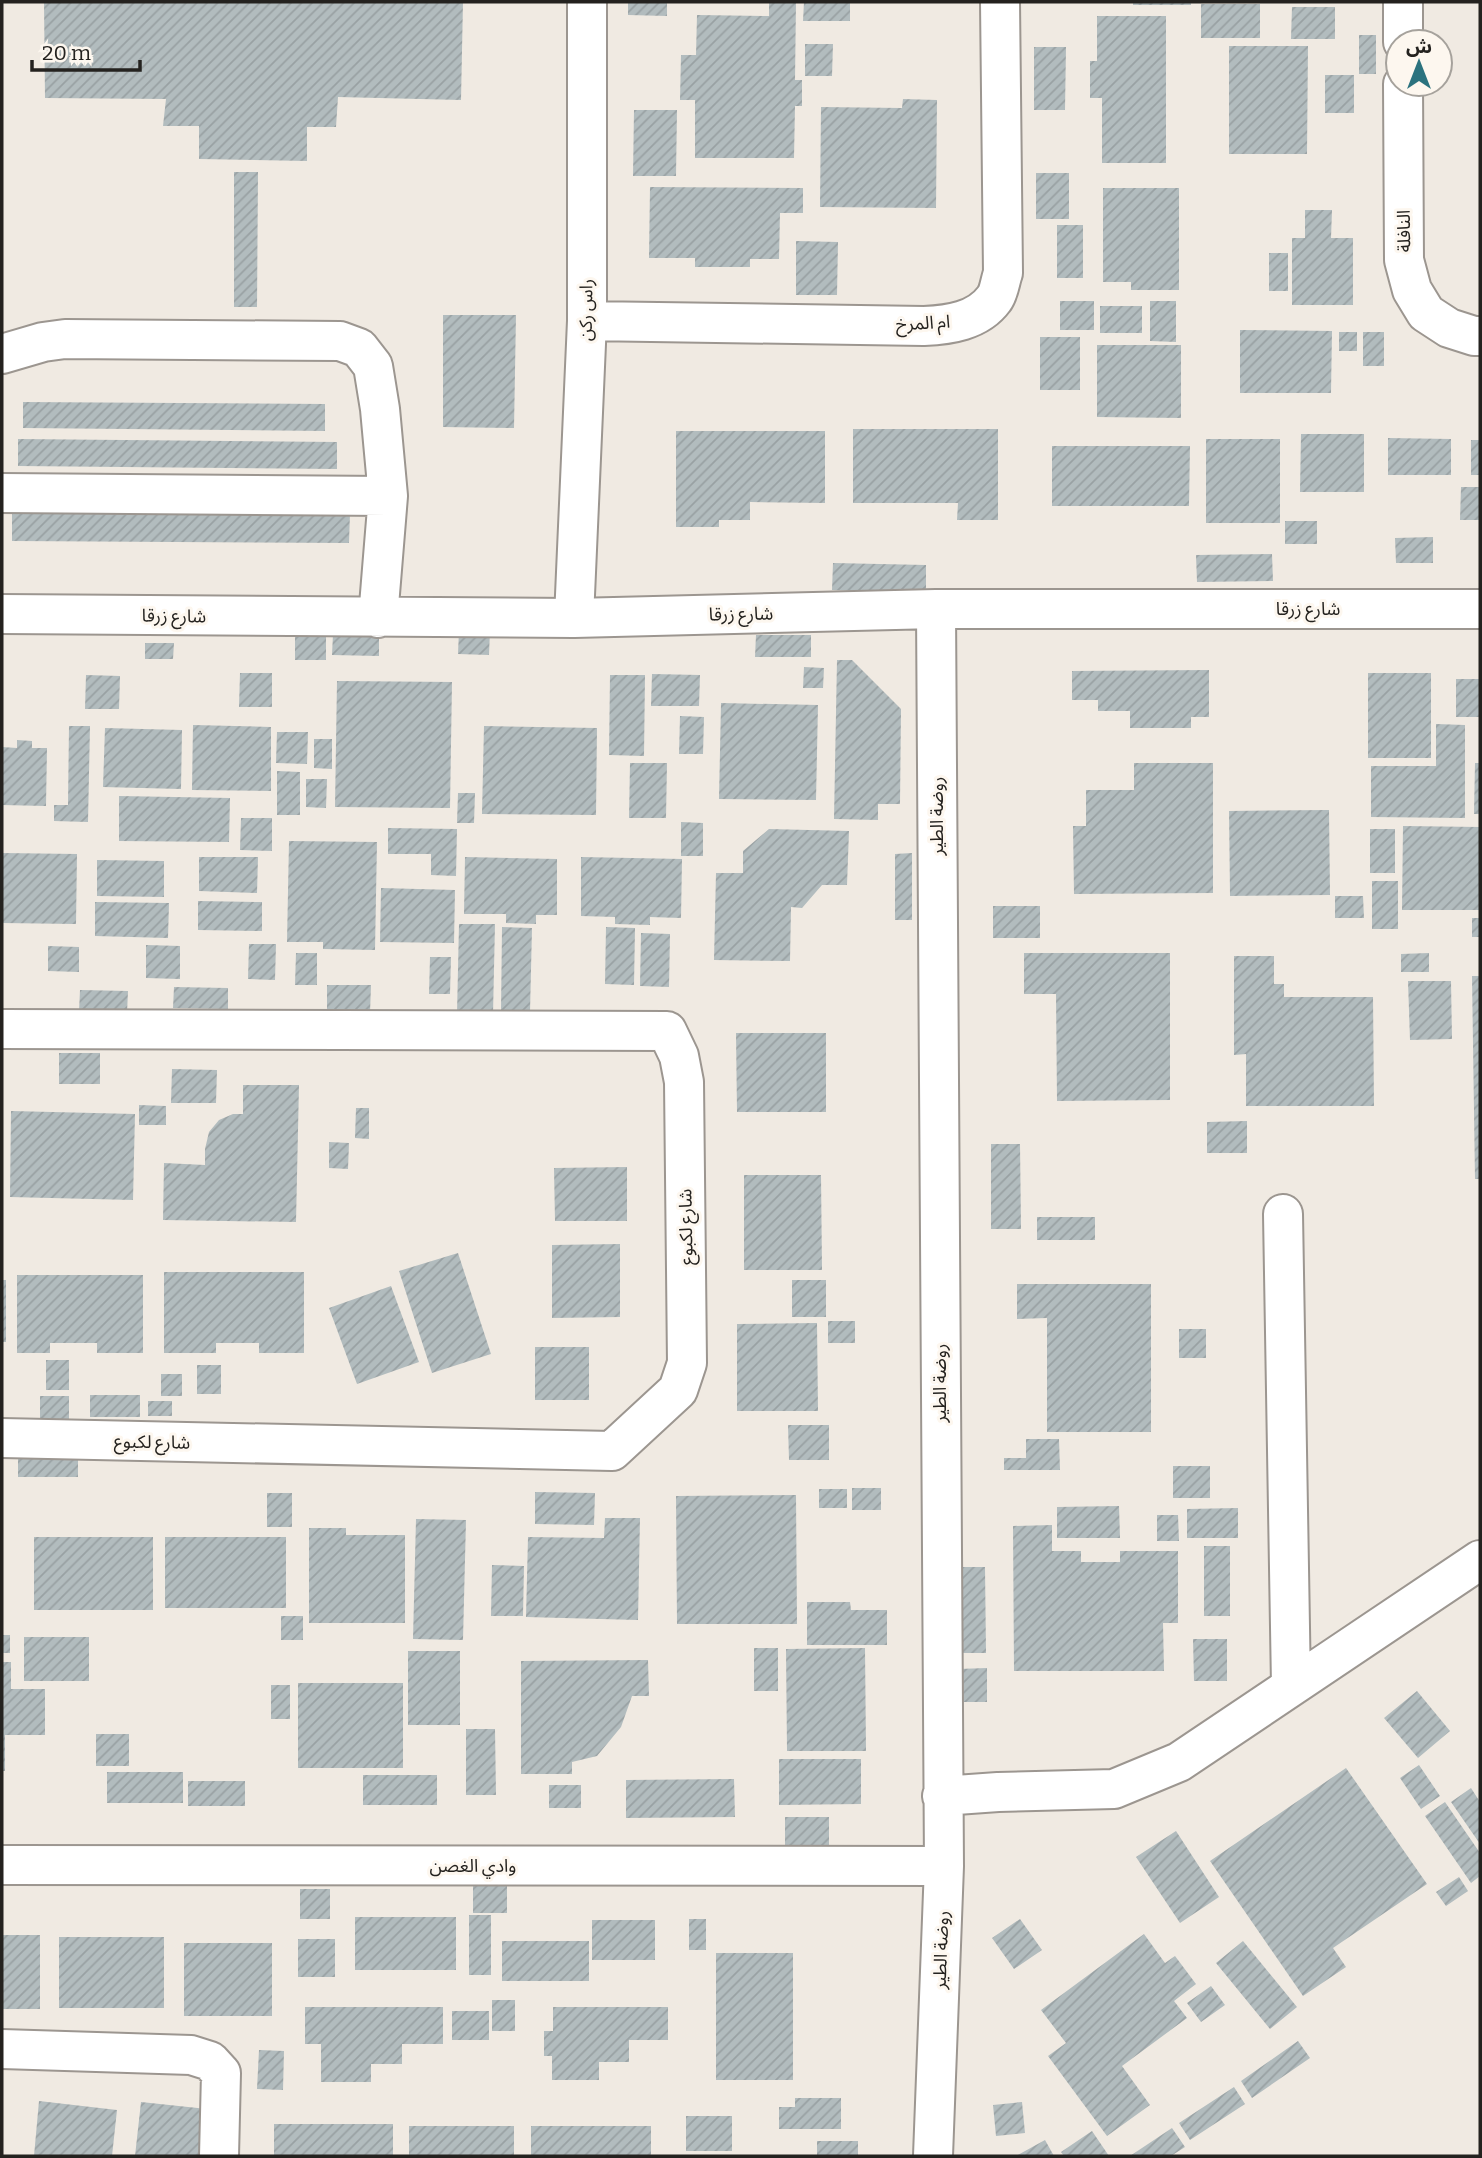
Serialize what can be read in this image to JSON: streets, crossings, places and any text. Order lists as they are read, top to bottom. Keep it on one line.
{"streets":{"street":["النافلة","راس ركن","ام المرخ","شارع زرقا","روضة الطير","شارع لكبوع","وادي الغصن"]},"crossings":[["راس ركن","ام المرخ"],["راس ركن","شارع زرقا"],["شارع زرقا","روضة الطير"],["روضة الطير","وادي الغصن"]],"scale_bar":"20 m","north":"top"}
